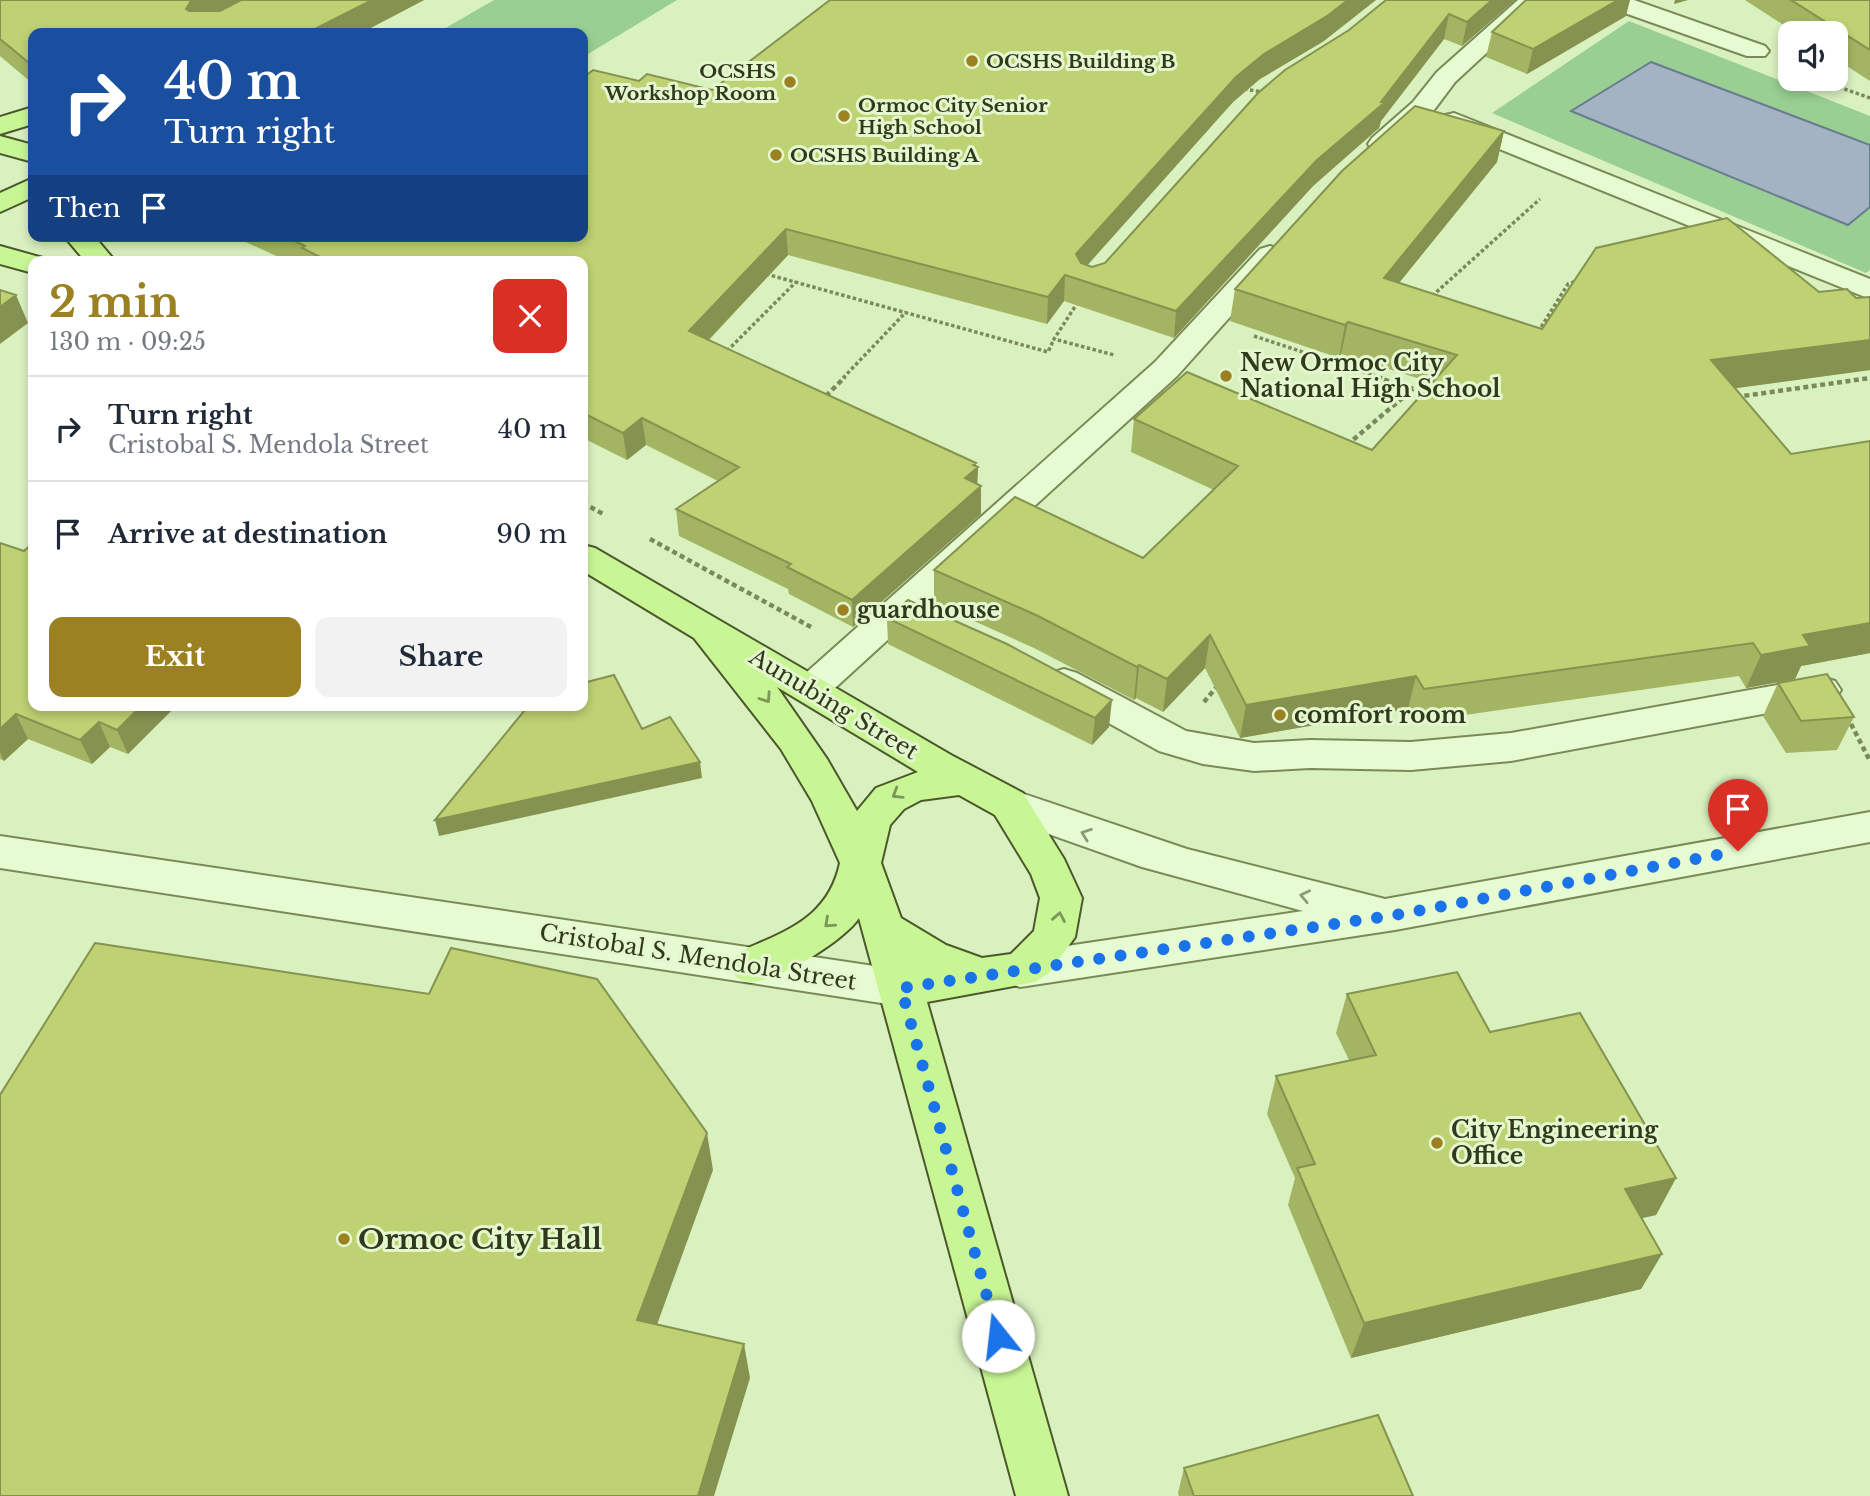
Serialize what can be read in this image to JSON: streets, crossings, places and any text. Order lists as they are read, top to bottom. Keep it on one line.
{"streets":{"main road":["Aunubing Street","Cristobal S. Mendola Street"]},"crossings":[["Aunubing Street","Cristobal S. Mendola Street"]],"places":["OCSHS Building B","OCSHS Workshop Room","Ormoc City Senior High School","OCSHS Building A","New Ormoc City National High School","guardhouse","comfort room","City Engineering Office","Ormoc City Hall"],"page":{"turn":["40 m","Turn right"],"then":"Then","heading":["2 min","130 m · 09:25"],"list":[{"name":"Turn right","note":"Cristobal S. Mendola Street","value":"40 m"},{"name":"Arrive at destination","value":"90 m"}],"buttons":["Exit","Share"]}}
